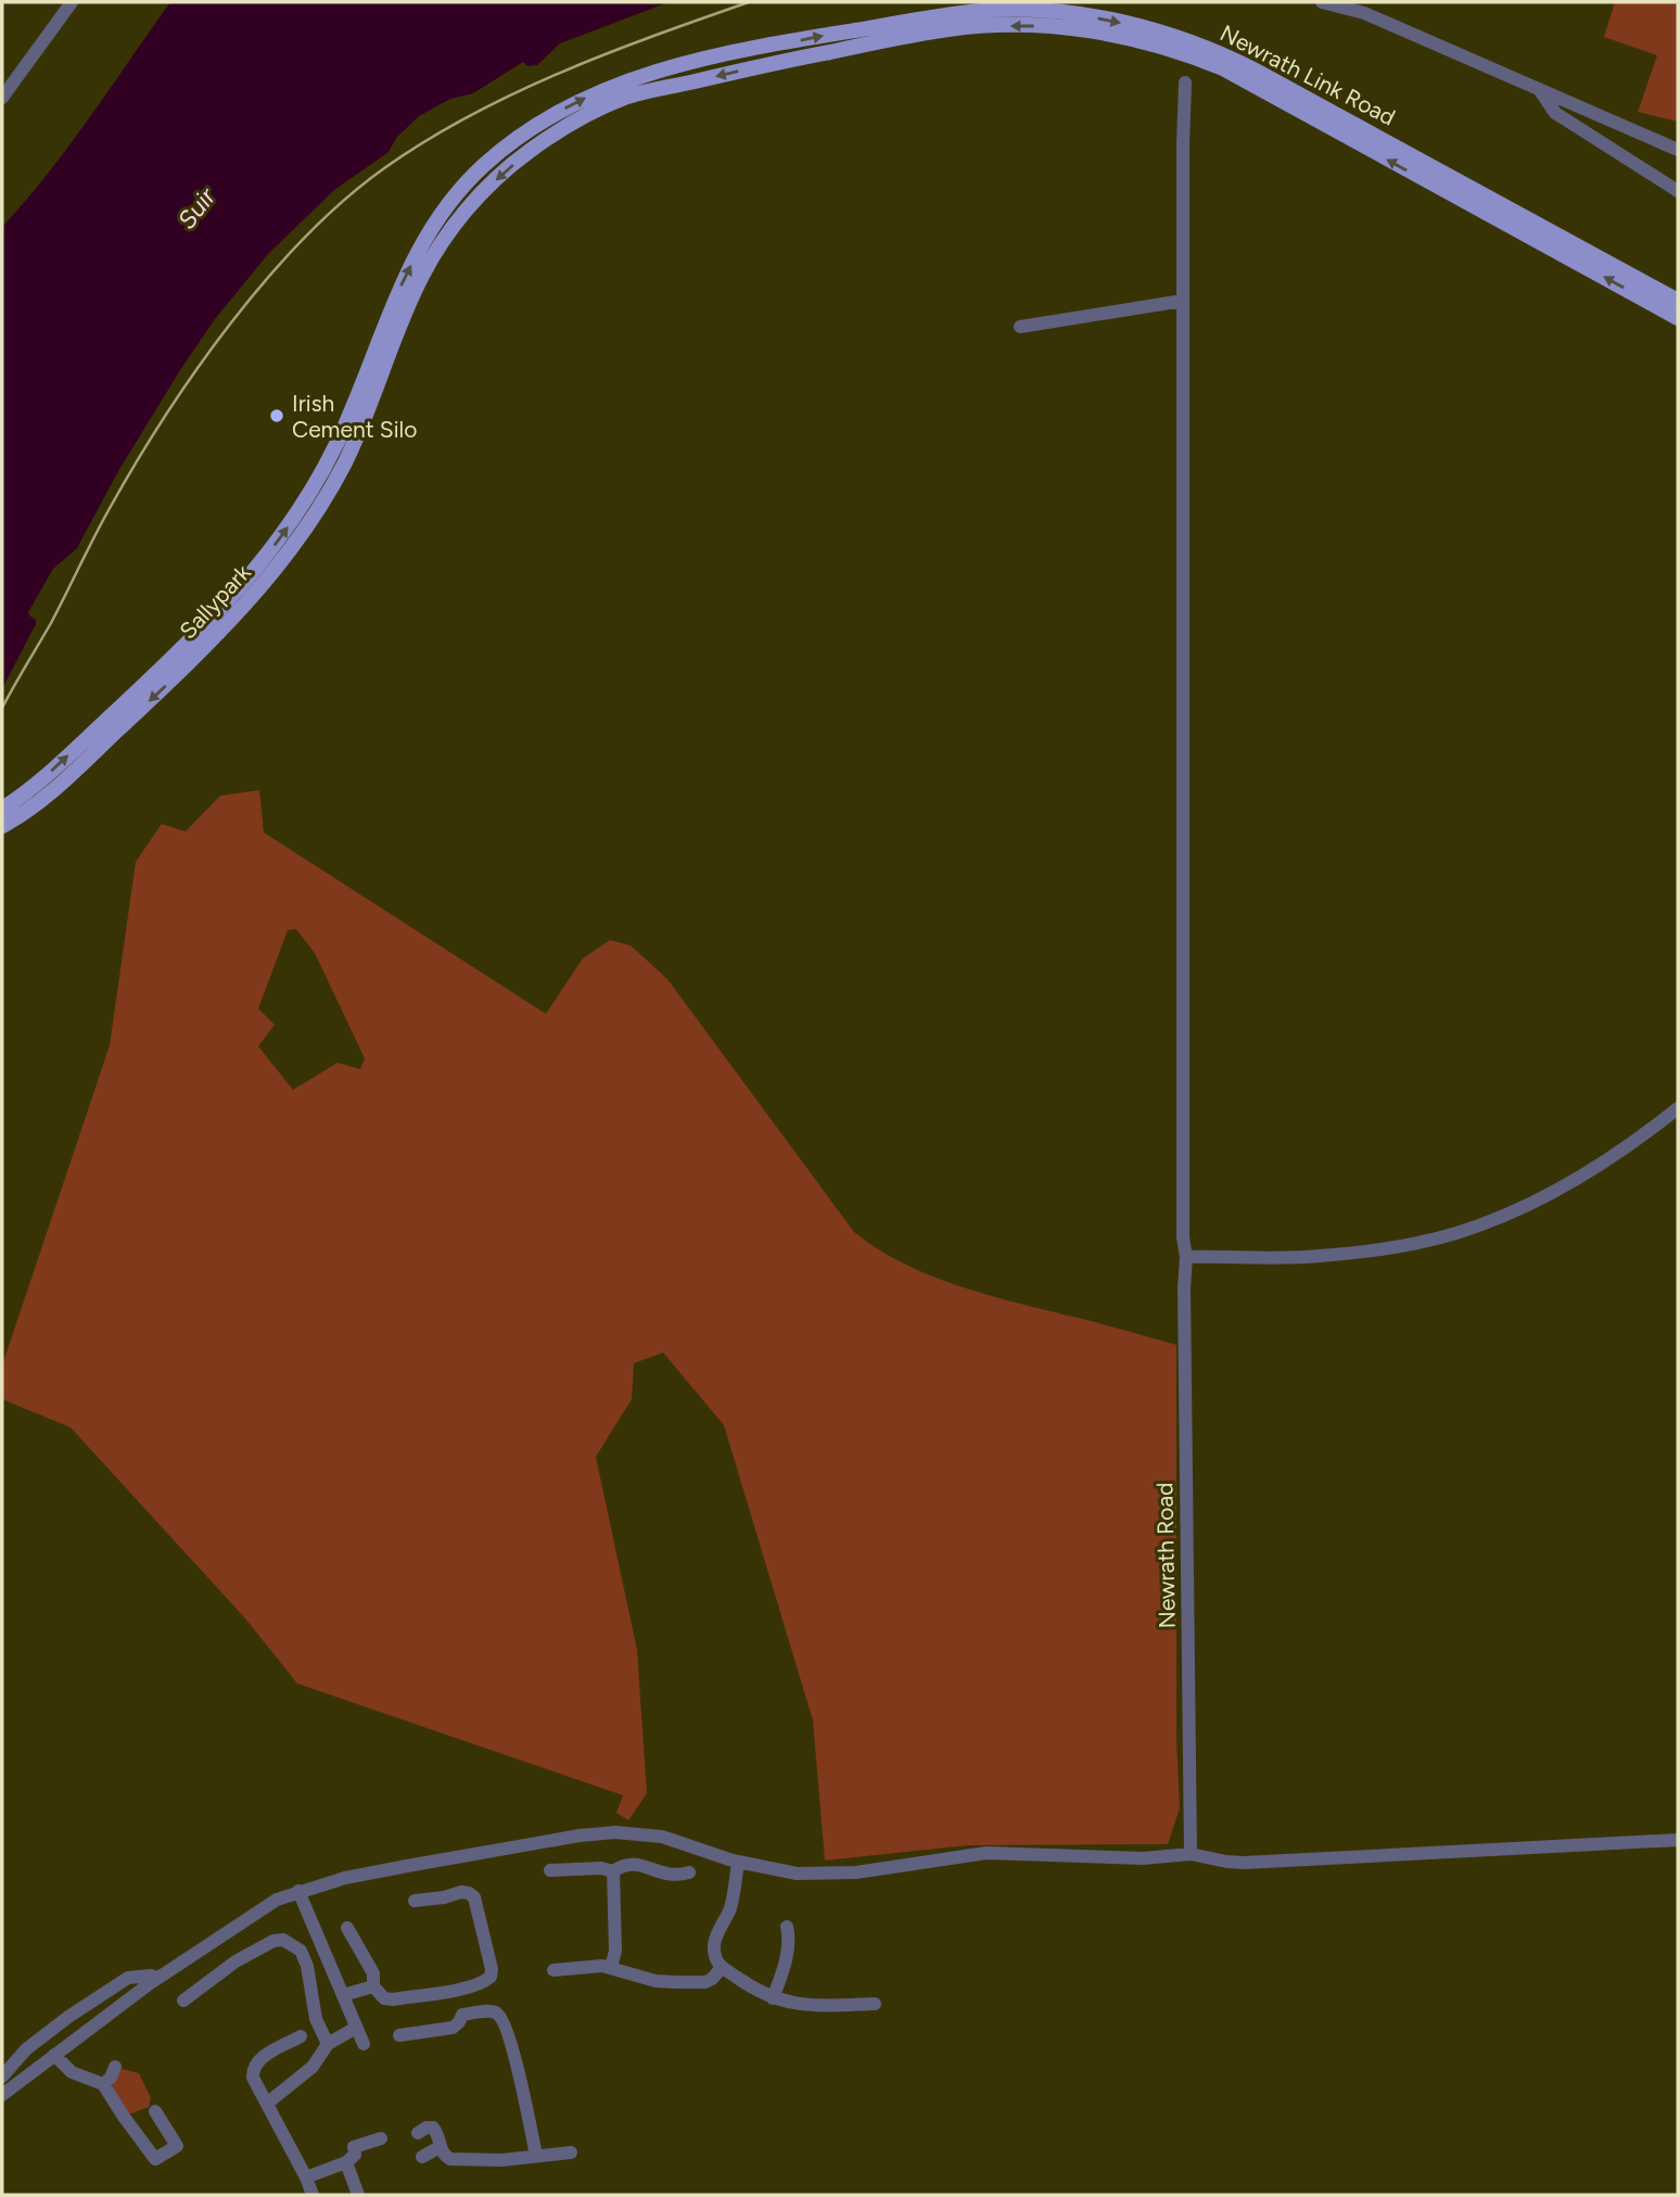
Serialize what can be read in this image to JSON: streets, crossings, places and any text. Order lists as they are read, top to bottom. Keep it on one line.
{"streets":{"main road":["Newrath Link Road","Sallypark"],"street":["Newrath Road"]},"crossings":[["Newrath Link Road","Sallypark"]],"water":["Suir"],"places":["Irish Cement Silo"]}
